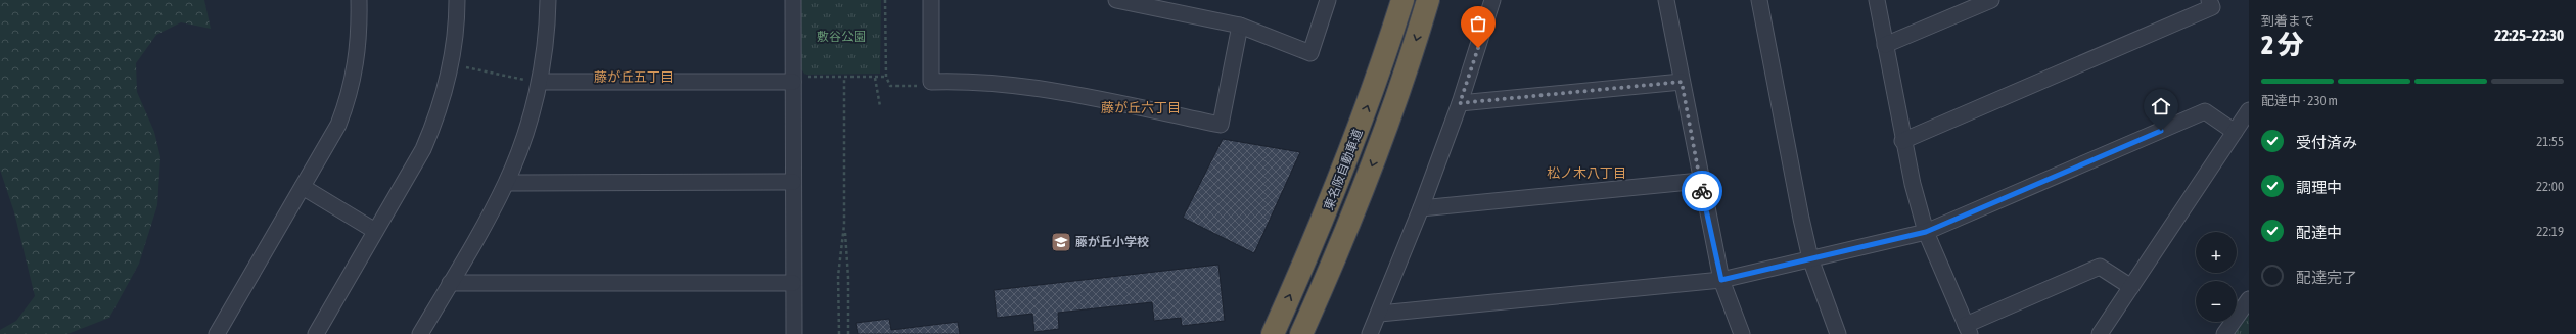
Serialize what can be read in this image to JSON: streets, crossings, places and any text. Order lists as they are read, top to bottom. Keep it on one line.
{"streets":{"highway":["東名阪自動車道"]},"districts":["藤が丘五丁目","藤が丘六丁目","松ノ木八丁目"],"parks":["敷谷公園"],"places":{"school or university":["藤が丘小学校"]},"page":{"heading":["2 分","到着まで","22:25–22:30"],"bar":"配達中 · 230 m","list":[["受付済み","21:55"],["調理中","22:00"],["配達中","22:19"],"配達完了"],"map_buttons":["+","−"]}}
